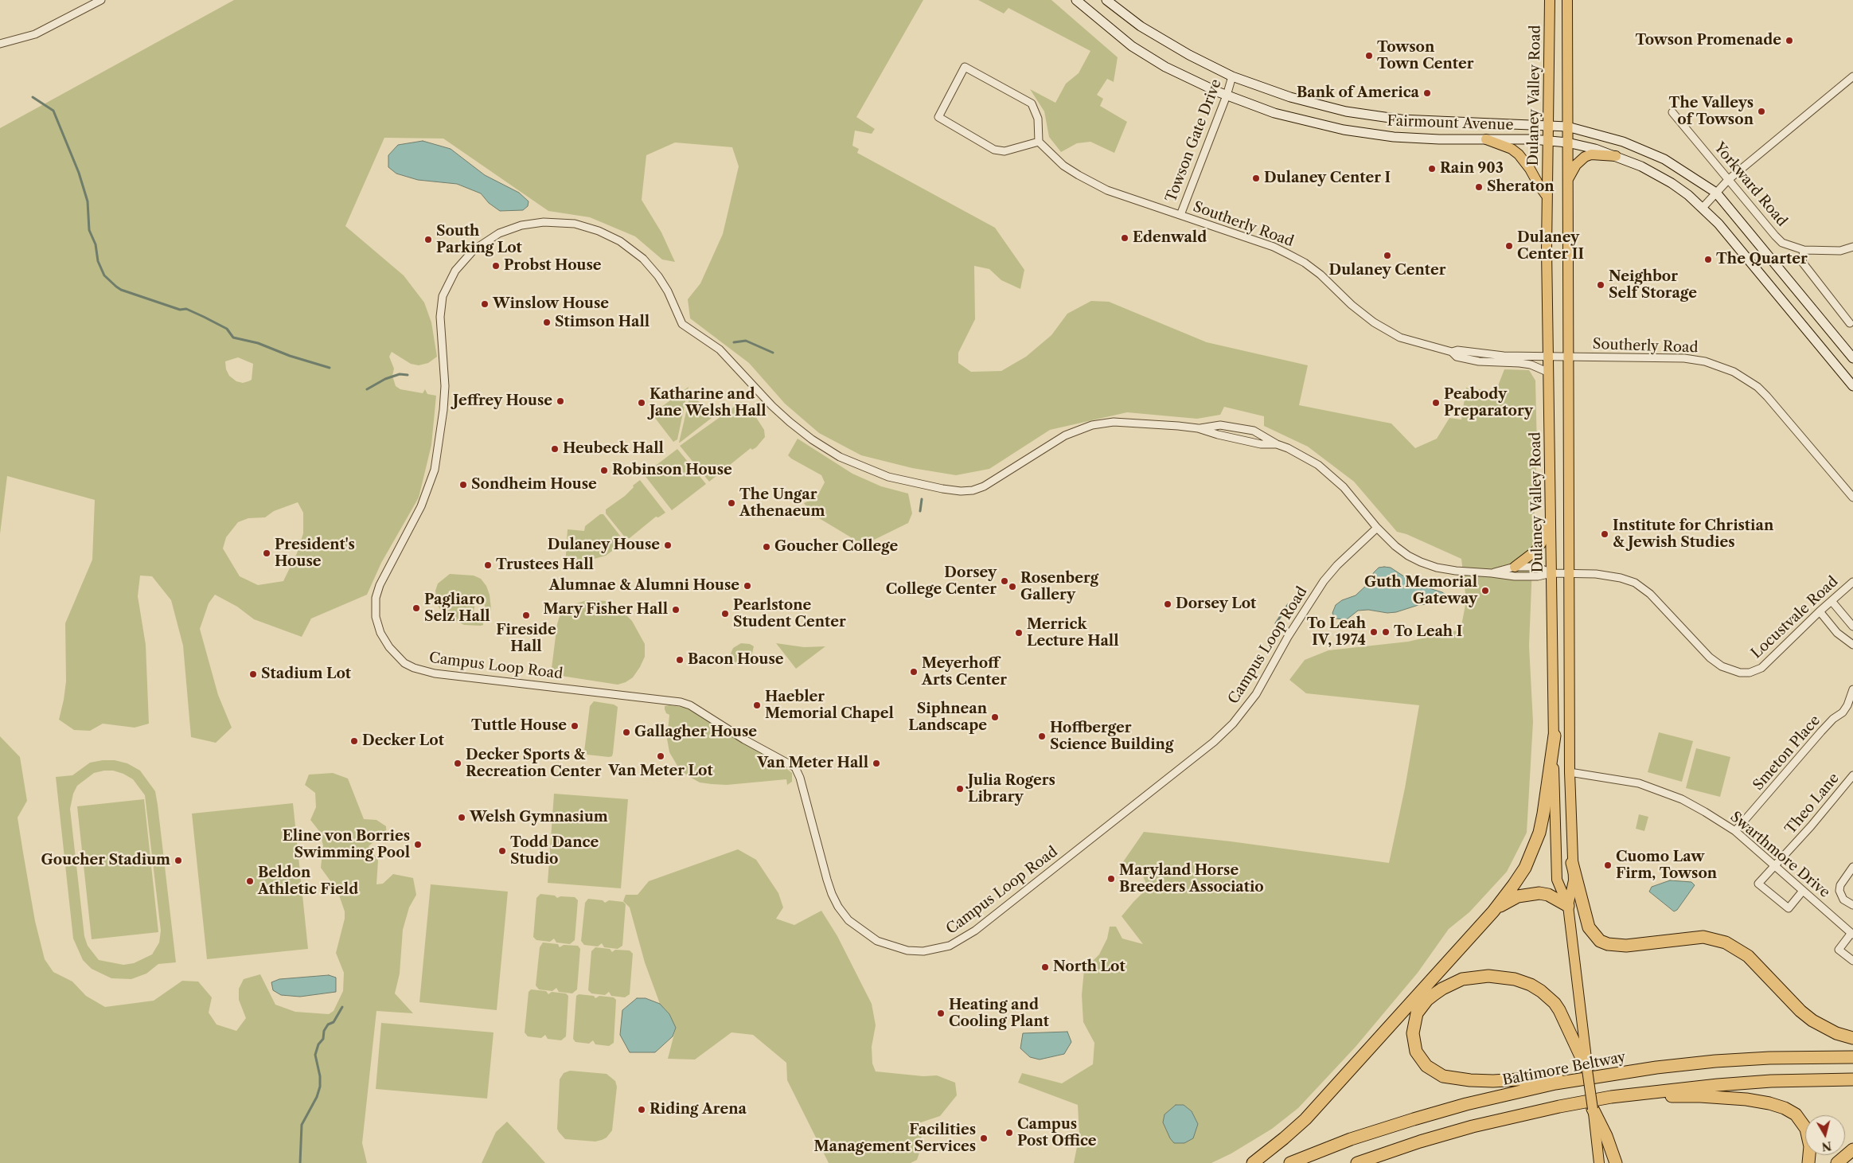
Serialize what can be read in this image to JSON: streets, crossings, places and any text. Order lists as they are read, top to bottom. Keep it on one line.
{"streets":{"highway":["Baltimore Beltway"],"main road":["Dulaney Valley Road","Fairmount Avenue"],"street":["Towson Gate Drive","Yorkward Road","Southerly Road","Locustvale Road","Campus Loop Road","Smeton Place","Theo Lane","Swarthmore Drive"]},"crossings":[["Dulaney Valley Road","Fairmount Avenue"],["Dulaney Valley Road","Southerly Road"],["Dulaney Valley Road","Locustvale Road"],["Dulaney Valley Road","Campus Loop Road"],["Dulaney Valley Road","Swarthmore Drive"],["Fairmount Avenue","Towson Gate Drive"],["Towson Gate Drive","Southerly Road"],["Locustvale Road","Campus Loop Road"],["Smeton Place","Swarthmore Drive"],["Theo Lane","Swarthmore Drive"]],"places":["Towson Promenade","Towson Town Center","Bank of America","The Valleys of Towson","Rain 903","Dulaney Center I","Sheraton","Edenwald","South Parking Lot","Dulaney Center II","Dulaney Center","The Quarter","Probst House","Neighbor Self Storage","Winslow House","Stimson Hall","Jeffrey House","Katharine and Jane Welsh Hall","Peabody Preparatory","Heubeck Hall","Robinson House","Sondheim House","The Ungar Athenaeum","Institute for Christian & Jewish Studies","Dulaney House","Goucher College","President's House","Trustees Hall","Dorsey College Center","Alumnae & Alumni House","Rosenberg Gallery","Guth Memorial Gateway","Dorsey Lot","Pagliaro Selz Hall","Mary Fisher Hall","Pearlstone Student Center","Fireside Hall","To Leah IV, 1974","To Leah I","Merrick Lecture Hall","Bacon House","Meyerhoff Arts Center","Stadium Lot","Haebler Memorial Chapel","Siphnean Landscape","Tuttle House","Gallagher House","Hoffberger Science Building","Decker Lot","Van Meter Lot","Decker Sports & Recreation Center","Van Meter Hall","Julia Rogers Library","Welsh Gymnasium","Eline von Borries Swimming Pool","Todd Dance Studio","Goucher Stadium","Cuomo Law Firm, Towson","Maryland Horse Breeders Associatio","Beldon Athletic Field","North Lot","Heating and Cooling Plant","Riding Arena","Campus Post Office","Facilities Management Services"],"north":"bottom"}
